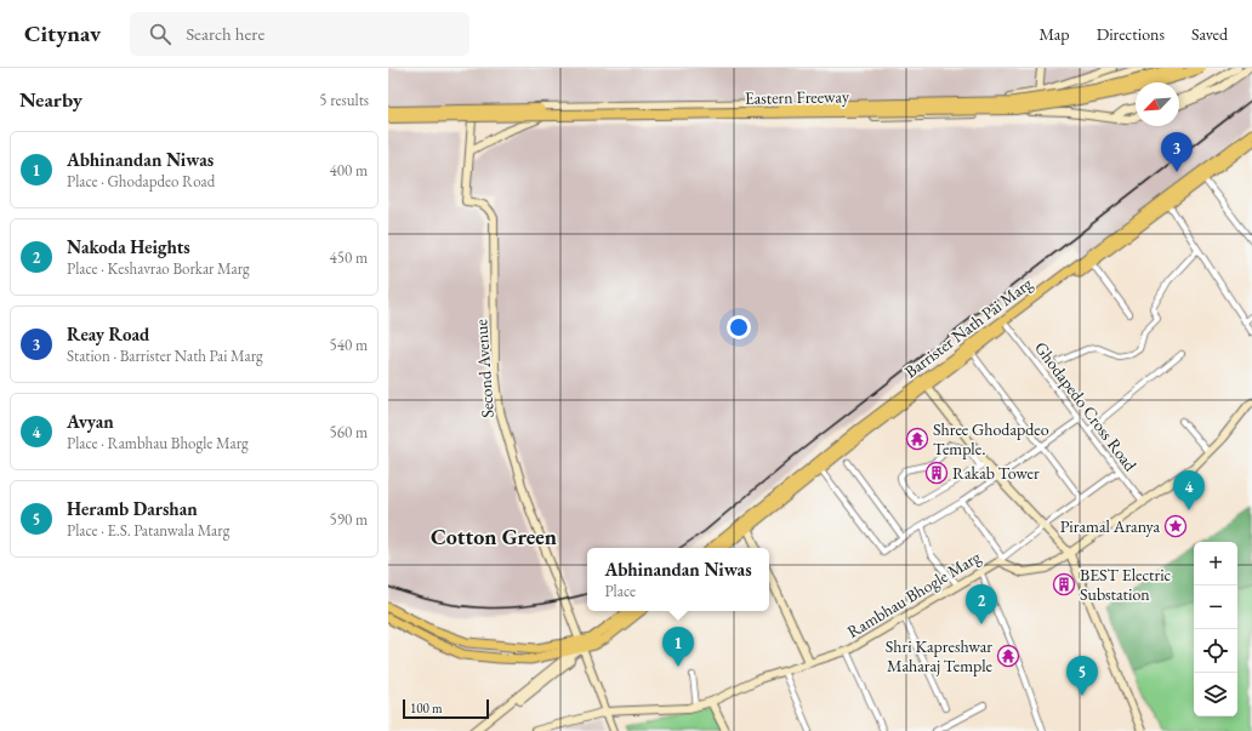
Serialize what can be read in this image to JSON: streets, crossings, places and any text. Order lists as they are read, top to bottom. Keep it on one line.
{"streets":{"highway":["Eastern Freeway"],"main road":["Barrister Nath Pai Marg"],"street":["Second Avenue","Ghodapedo Cross Road","Rambhau Bhogle Marg"]},"crossings":[["Barrister Nath Pai Marg","Ghodapedo Cross Road"],["Ghodapedo Cross Road","Rambhau Bhogle Marg"]],"districts":["Cotton Green"],"places":{"temple":["Shree Ghodapdeo Temple.","Shri Kapreshwar Maharaj Temple"],"building":["Rakab Tower","BEST Electric Substation"],"place":["Piramal Aranya"]},"scale_bar":"100 m","north":"bottom left","page":{"header":"Citynav","search":"Search here","nav":["Map","Directions","Saved"],"heading":["Nearby","5 results"],"list":[{"mark":"1","name":"Abhinandan Niwas","note":"Place · Ghodapdeo Road","value":"400 m"},{"mark":"2","name":"Nakoda Heights","note":"Place · Keshavrao Borkar Marg","value":"450 m"},{"mark":"3","name":"Reay Road","note":"Station · Barrister Nath Pai Marg","value":"540 m"},{"mark":"4","name":"Avyan","note":"Place · Rambhau Bhogle Marg","value":"560 m"},{"mark":"5","name":"Heramb Darshan","note":"Place · E.S. Patanwala Marg","value":"590 m"}],"pins":["3","4","2","1","5"],"map_buttons":["+","−"],"popup":["Abhinandan Niwas","Place"],"scale":"100 m"}}
